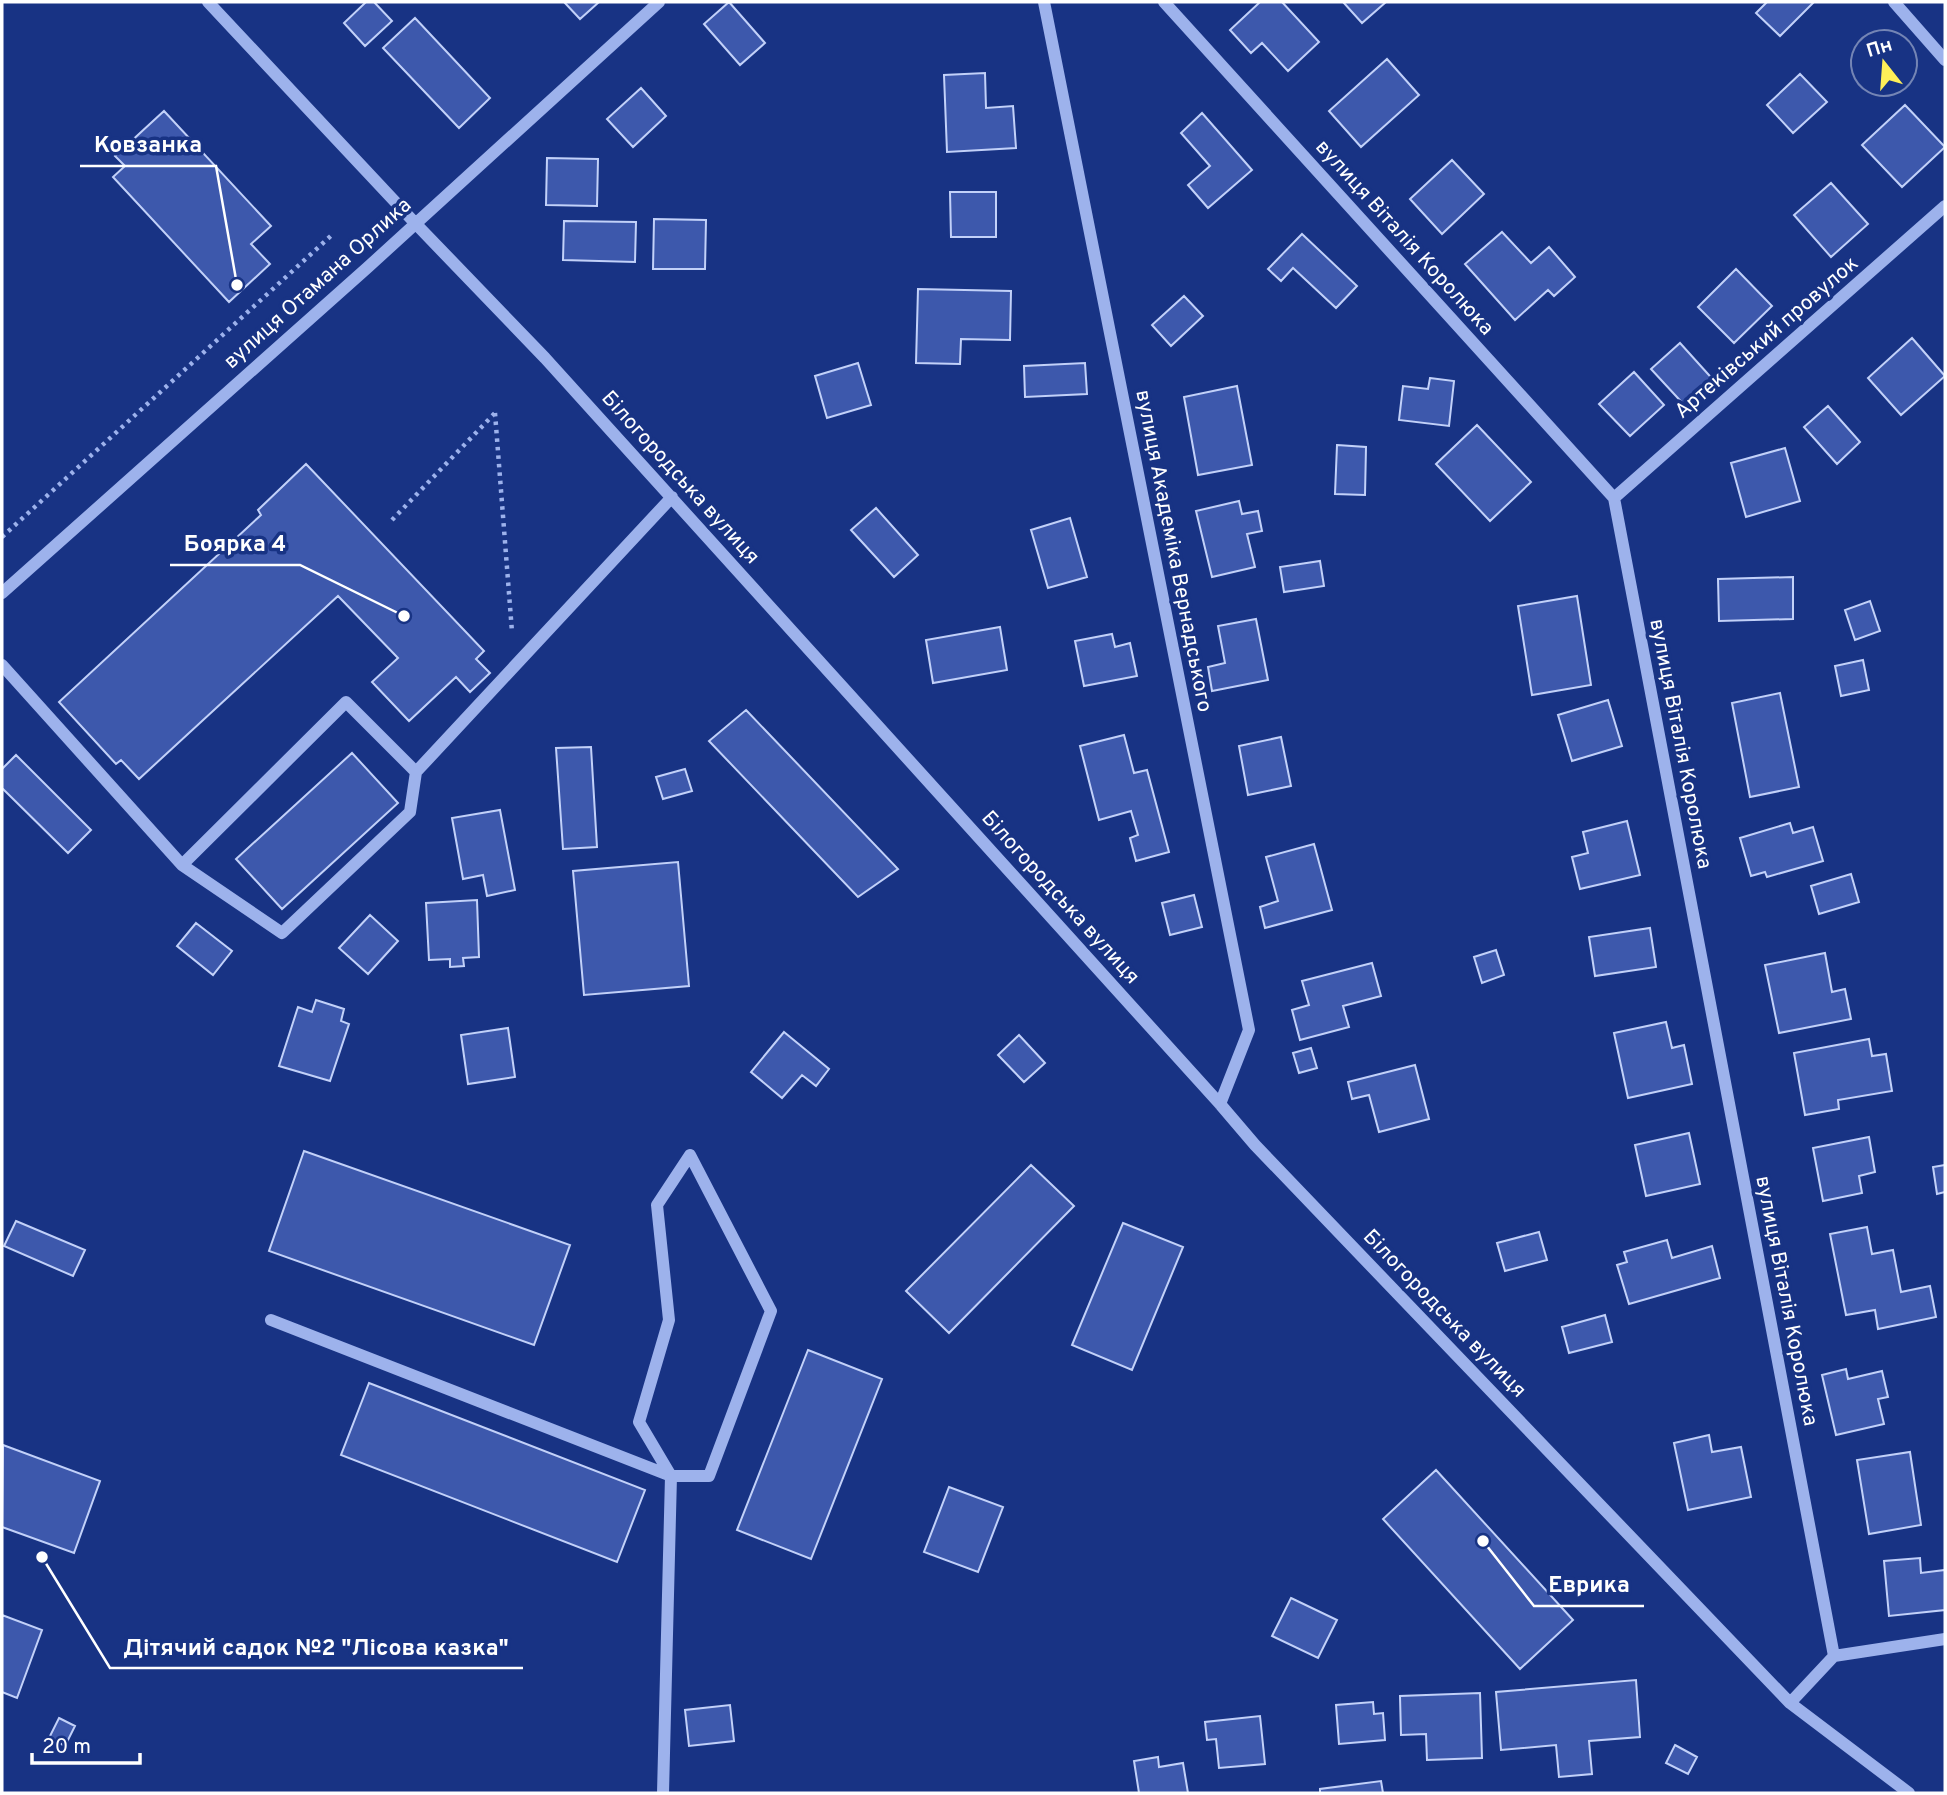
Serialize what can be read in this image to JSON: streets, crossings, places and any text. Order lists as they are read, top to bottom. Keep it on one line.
{"streets":{"street":["вулиця Віталія Королюка","вулиця Отамана Орлика","Артеківський провулок","Білогородська вулиця","вулиця Академіка Вернадського"]},"crossings":[["вулиця Віталія Королюка","Артеківський провулок"],["вулиця Отамана Орлика","Білогородська вулиця"],["Білогородська вулиця","вулиця Академіка Вернадського"]],"places":["Ковзанка","Боярка 4","Еврика","Дітячий садок №2 \"Лісова казка\""],"scale_bar":"20 m","north":"top"}
